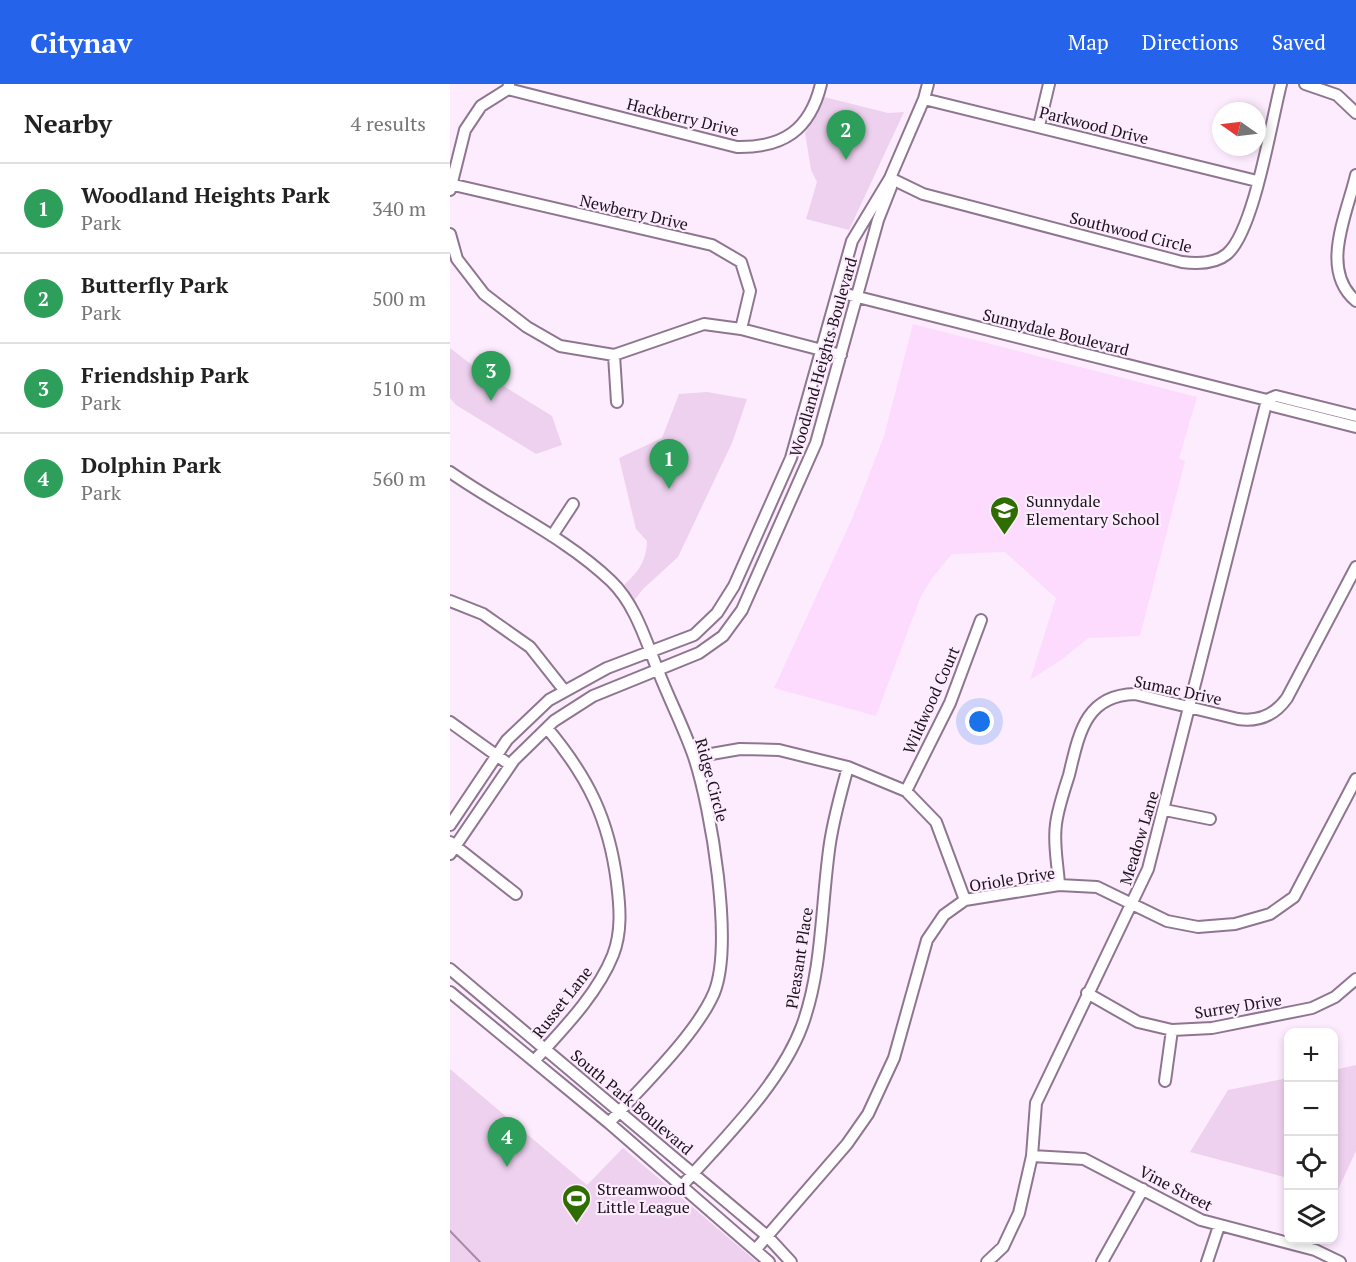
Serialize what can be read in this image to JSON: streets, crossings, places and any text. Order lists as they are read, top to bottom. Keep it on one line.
{"streets":{"street":["Hackberry Drive","Parkwood Drive","Newberry Drive","Southwood Circle","Sunnydale Boulevard","Woodland Heights Boulevard","Sumac Drive","Wildwood Court","Ridge Circle","Meadow Lane","Oriole Drive","Pleasant Place","Russet Lane","Surrey Drive","South Park Boulevard","Vine Street"]},"crossings":[["Parkwood Drive","Southwood Circle"],["Parkwood Drive","Woodland Heights Boulevard"],["Southwood Circle","Woodland Heights Boulevard"],["Sunnydale Boulevard","Woodland Heights Boulevard"],["Sunnydale Boulevard","Meadow Lane"],["Woodland Heights Boulevard","Ridge Circle"],["Woodland Heights Boulevard","Russet Lane"],["Sumac Drive","Meadow Lane"],["Sumac Drive","Oriole Drive"],["Ridge Circle","South Park Boulevard"],["Meadow Lane","Oriole Drive"],["Meadow Lane","Surrey Drive"],["Meadow Lane","Vine Street"],["Oriole Drive","South Park Boulevard"],["Pleasant Place","South Park Boulevard"],["Russet Lane","South Park Boulevard"]],"places":{"school or university":["Sunnydale Elementary School"],"sports":["Streamwood Little League"]},"north":"left","page":{"header":"Citynav","nav":["Map","Directions","Saved"],"heading":["Nearby","4 results"],"pins":["2","3","1","4"],"list":[{"mark":"1","name":"Woodland Heights Park","note":"Park","value":"340 m"},{"mark":"2","name":"Butterfly Park","note":"Park","value":"500 m"},{"mark":"3","name":"Friendship Park","note":"Park","value":"510 m"},{"mark":"4","name":"Dolphin Park","note":"Park","value":"560 m"}],"map_buttons":["+","−"]}}
